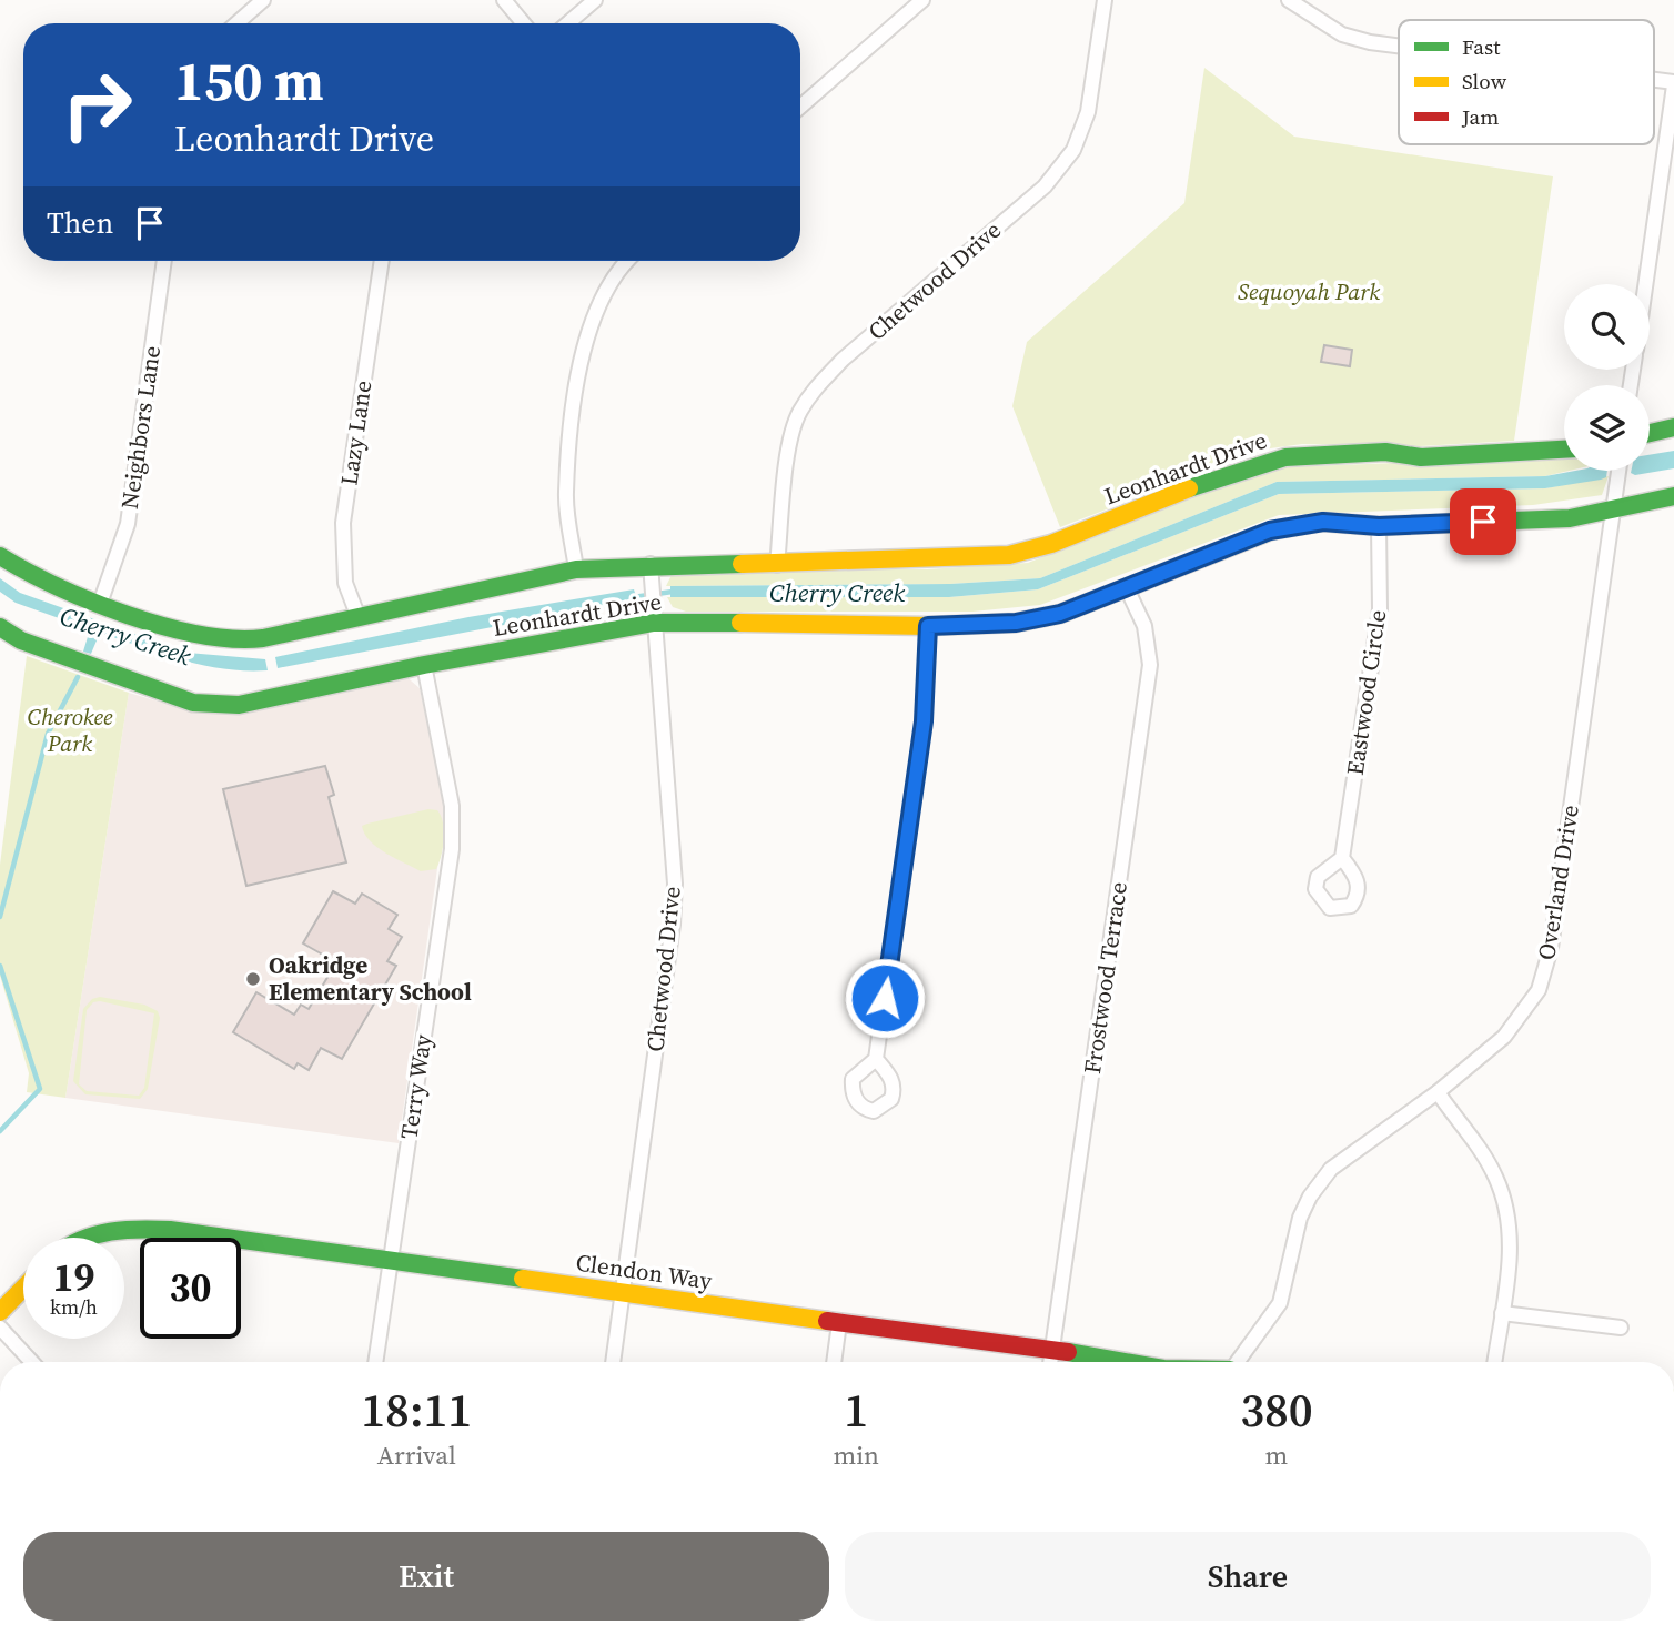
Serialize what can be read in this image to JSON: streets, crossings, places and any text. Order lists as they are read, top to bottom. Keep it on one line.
{"streets":{"street":["Chetwood Drive","Neighbors Lane","Lazy Lane","Leonhardt Drive","Eastwood Circle","Overland Drive","Frostwood Terrace","Terry Way","Clendon Way"]},"crossings":[["Chetwood Drive","Leonhardt Drive"],["Chetwood Drive","Clendon Way"],["Neighbors Lane","Leonhardt Drive"],["Lazy Lane","Leonhardt Drive"],["Leonhardt Drive","Eastwood Circle"],["Leonhardt Drive","Overland Drive"],["Leonhardt Drive","Frostwood Terrace"],["Leonhardt Drive","Terry Way"],["Frostwood Terrace","Clendon Way"],["Terry Way","Clendon Way"]],"water":["Cherry Creek"],"parks":["Sequoyah Park","Cherokee Park"],"places":["Oakridge Elementary School"],"legend":["Fast","Slow","Jam"],"page":{"turn":["150 m","Leonhardt Drive"],"then":"Then","speed":"19 km/h","limit":"30","eta":["18:11","Arrival","1","min","380","m"],"buttons":["Exit","Share"]}}
